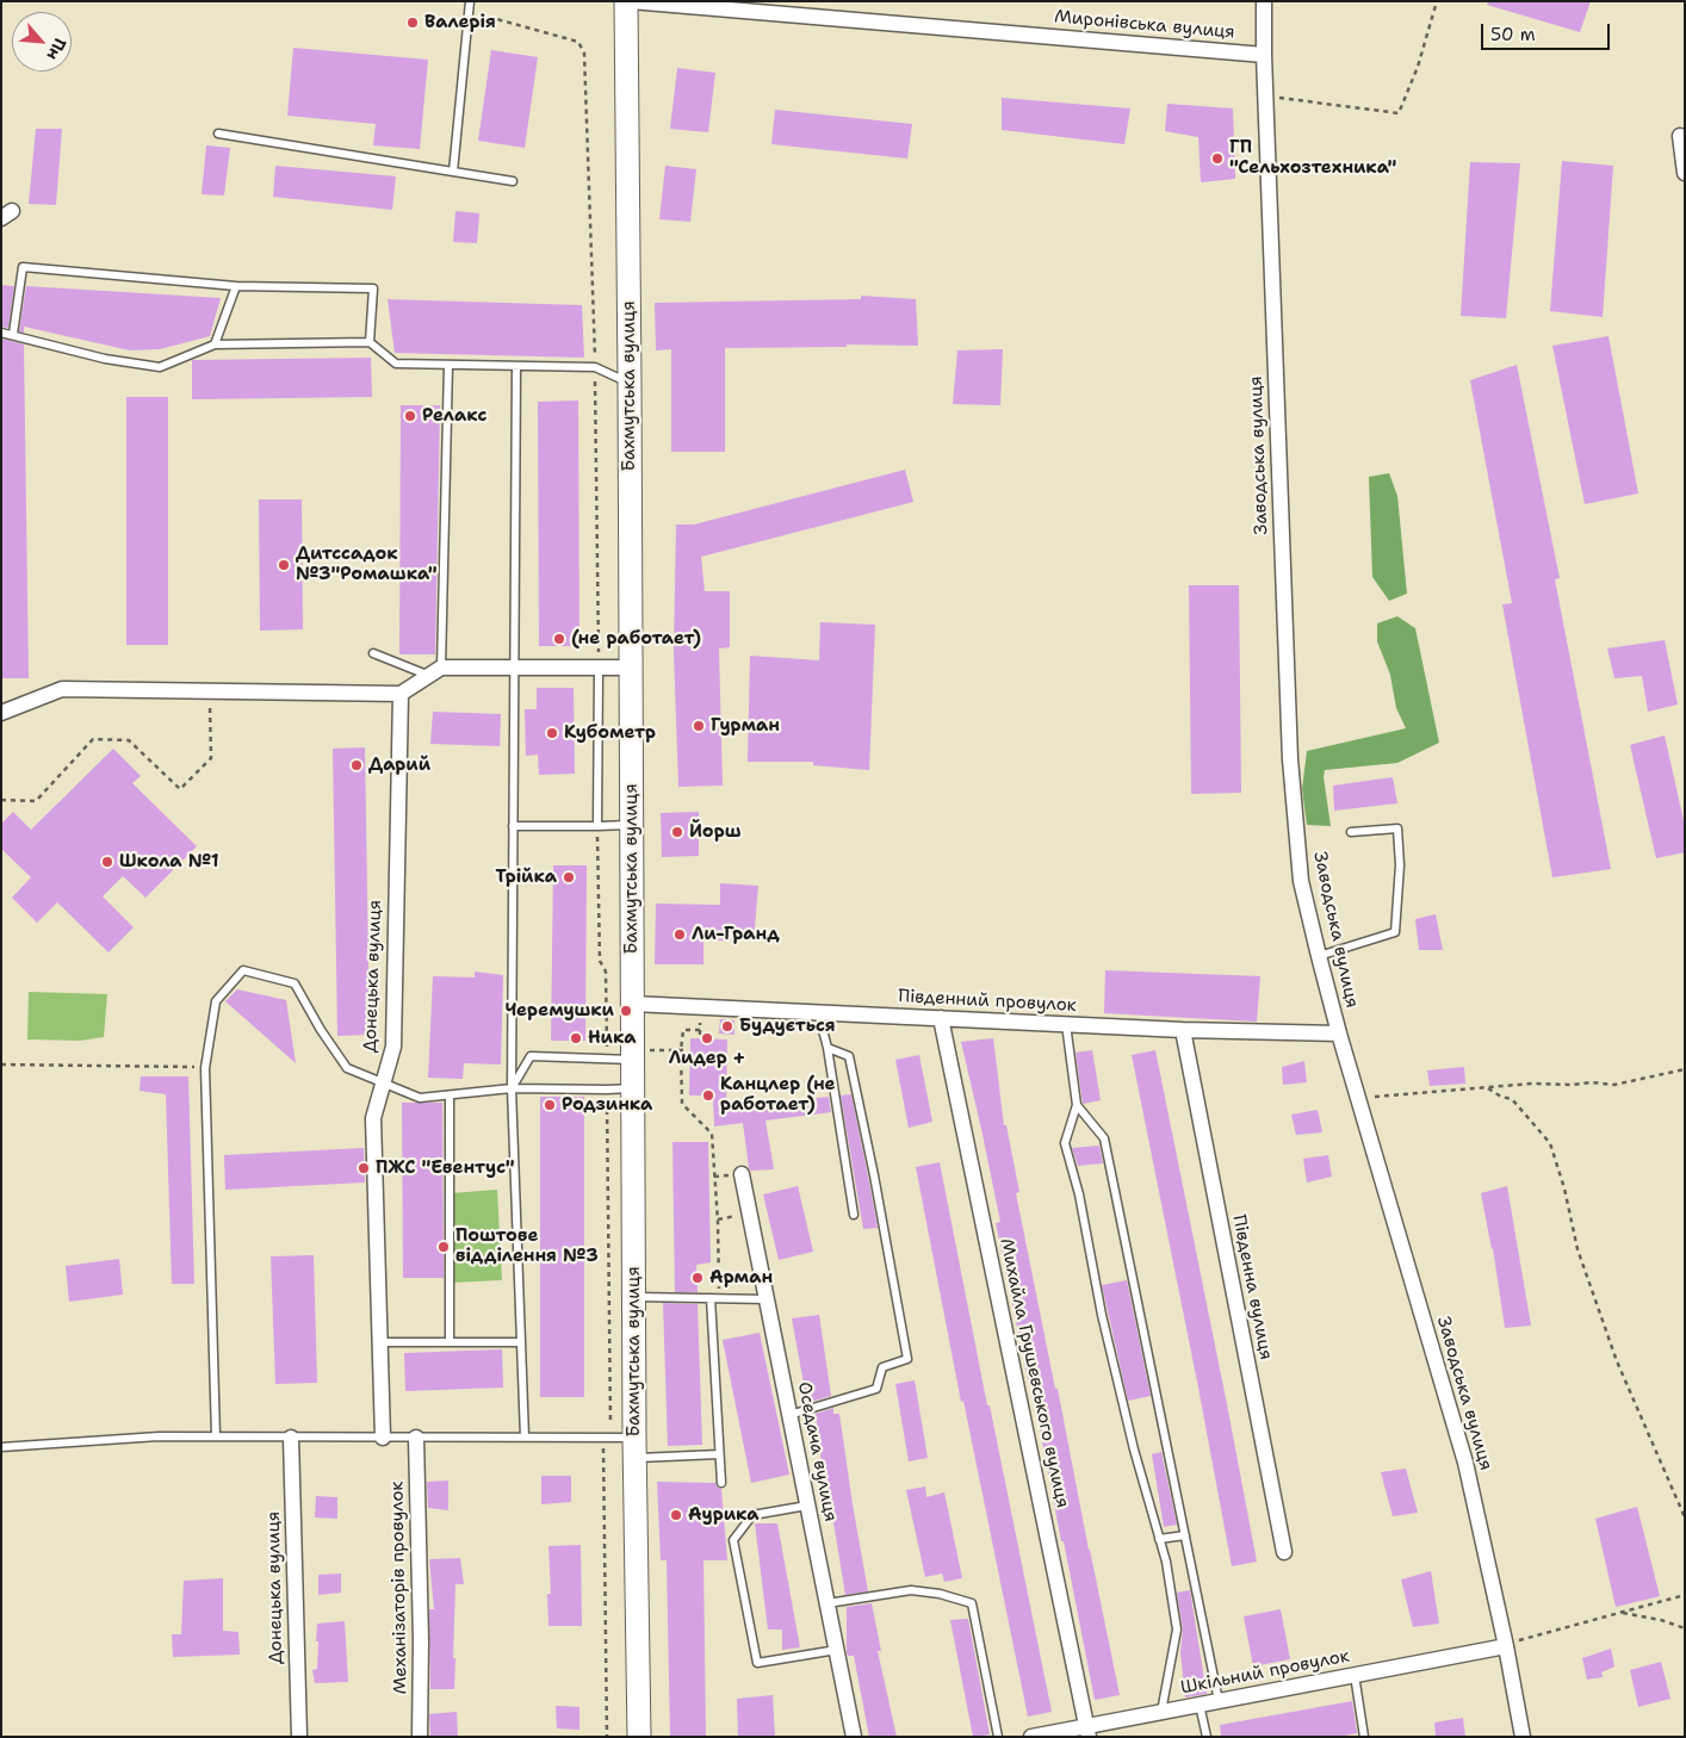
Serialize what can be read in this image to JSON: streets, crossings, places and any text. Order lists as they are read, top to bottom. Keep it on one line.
{"streets":{"street":["Миронівська вулиця","Бахмутська вулиця","Заводська вулиця","Донецька вулиця","Південний провулок","Південна вулиця","Михайла Грушевського вулиця","Оседача вулиця","Механізаторів провулок","Шкільний провулок"]},"crossings":[["Миронівська вулиця","Бахмутська вулиця"],["Миронівська вулиця","Заводська вулиця"],["Бахмутська вулиця","Південний провулок"],["Заводська вулиця","Південний провулок"],["Заводська вулиця","Шкільний провулок"],["Південний провулок","Південна вулиця"],["Південний провулок","Михайла Грушевського вулиця"],["Михайла Грушевського вулиця","Шкільний провулок"]],"places":["Валерія","ГП \"Сельхозтехника\"","Релакс","Дитссадок №3\"Ромашка\"","(не работает)","Гурман","Кубометр","Дарий","Йорш","Школа №1","Трійка","Ли-Гранд","Черемушки","Будується","Ника","Лидер +","Канцлер (не работает)","Родзинка","ПЖС \"Евентус\"","Поштове відділення №3","Арман","Аурика"],"scale_bar":"50 m","north":"bottom right"}
